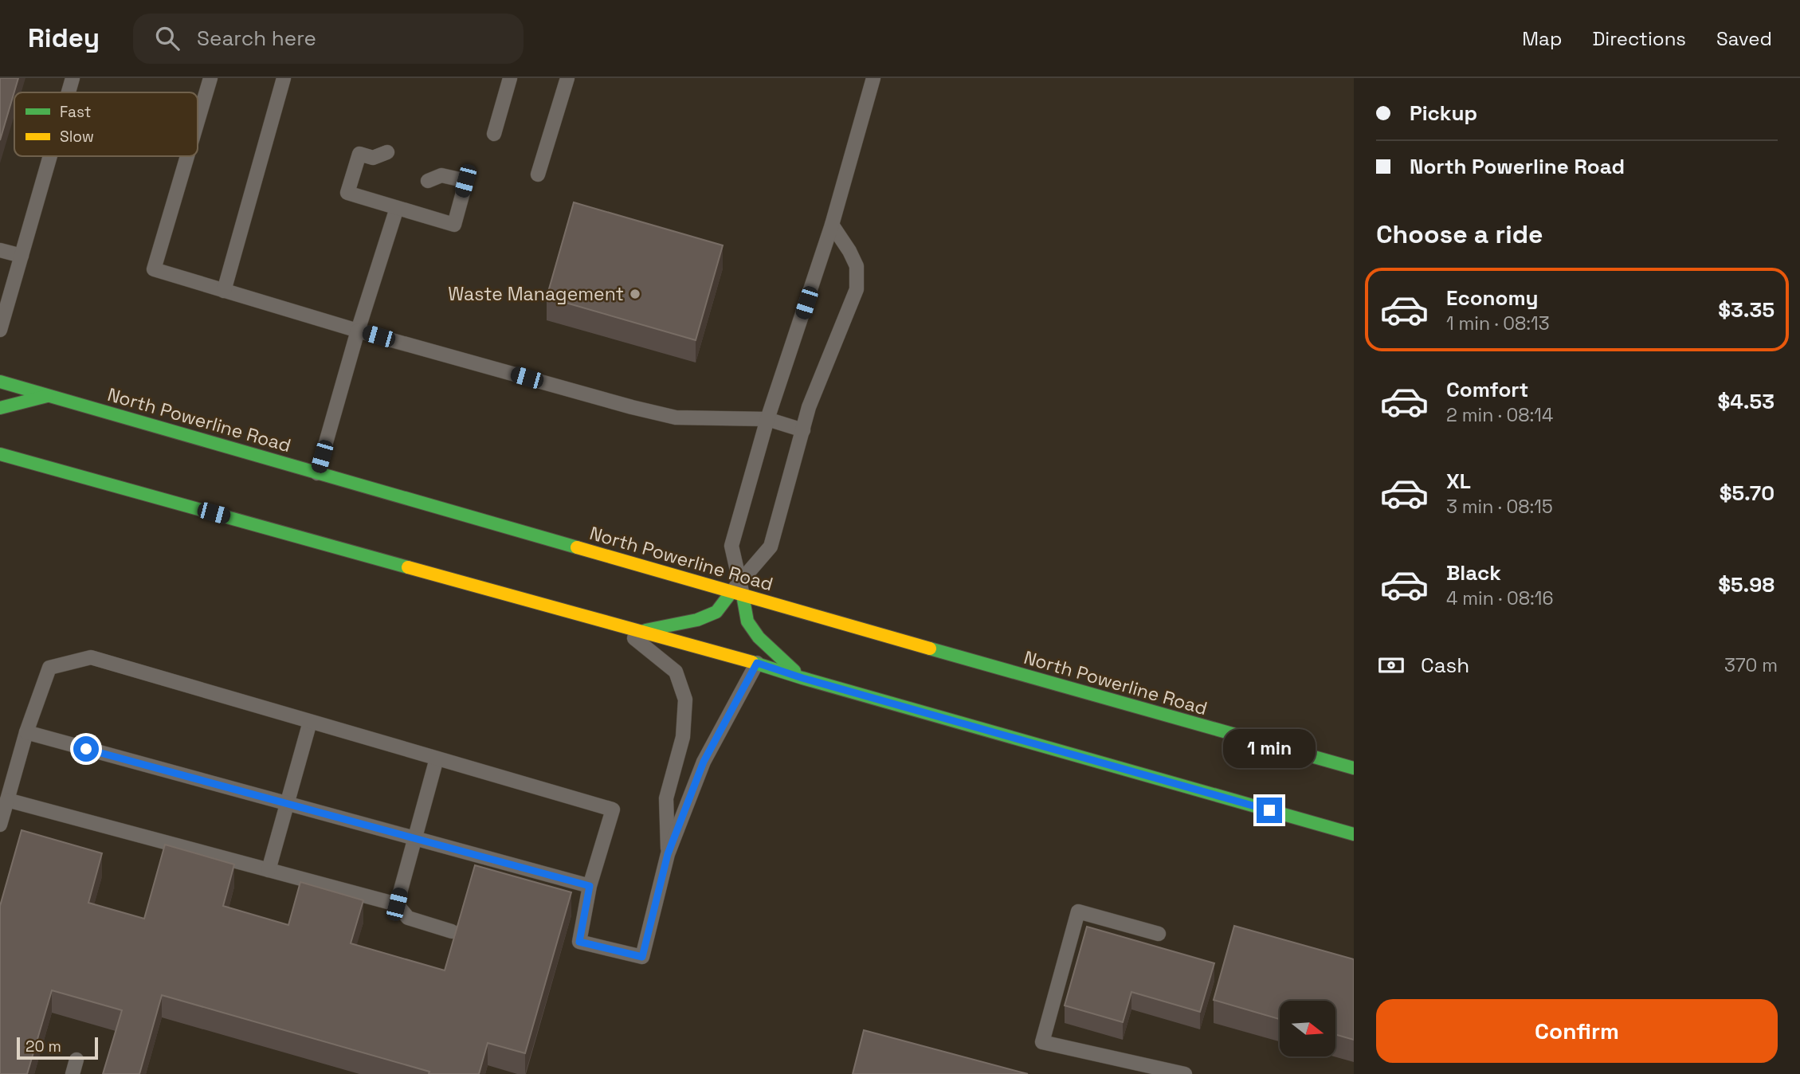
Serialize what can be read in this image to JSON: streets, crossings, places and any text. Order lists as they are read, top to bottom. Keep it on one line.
{"streets":{"main road":["North Powerline Road"]},"places":["Waste Management"],"legend":["Fast","Slow"],"scale_bar":"20 m","north":"right","page":{"header":"Ridey","search":"Search here","nav":["Map","Directions","Saved"],"banner":["Pickup","North Powerline Road"],"heading":"Choose a ride","list":[{"name":"Economy","note":"1 min · 08:13","value":"$3.35"},{"name":"Comfort","note":"2 min · 08:14","value":"$4.53"},{"name":"XL","note":"3 min · 08:15","value":"$5.70"},{"name":"Black","note":"4 min · 08:16","value":"$5.98"}],"pay":["Cash","370 m"],"bubble":"1 min","buttons":"Confirm","scale":"20 m"}}
